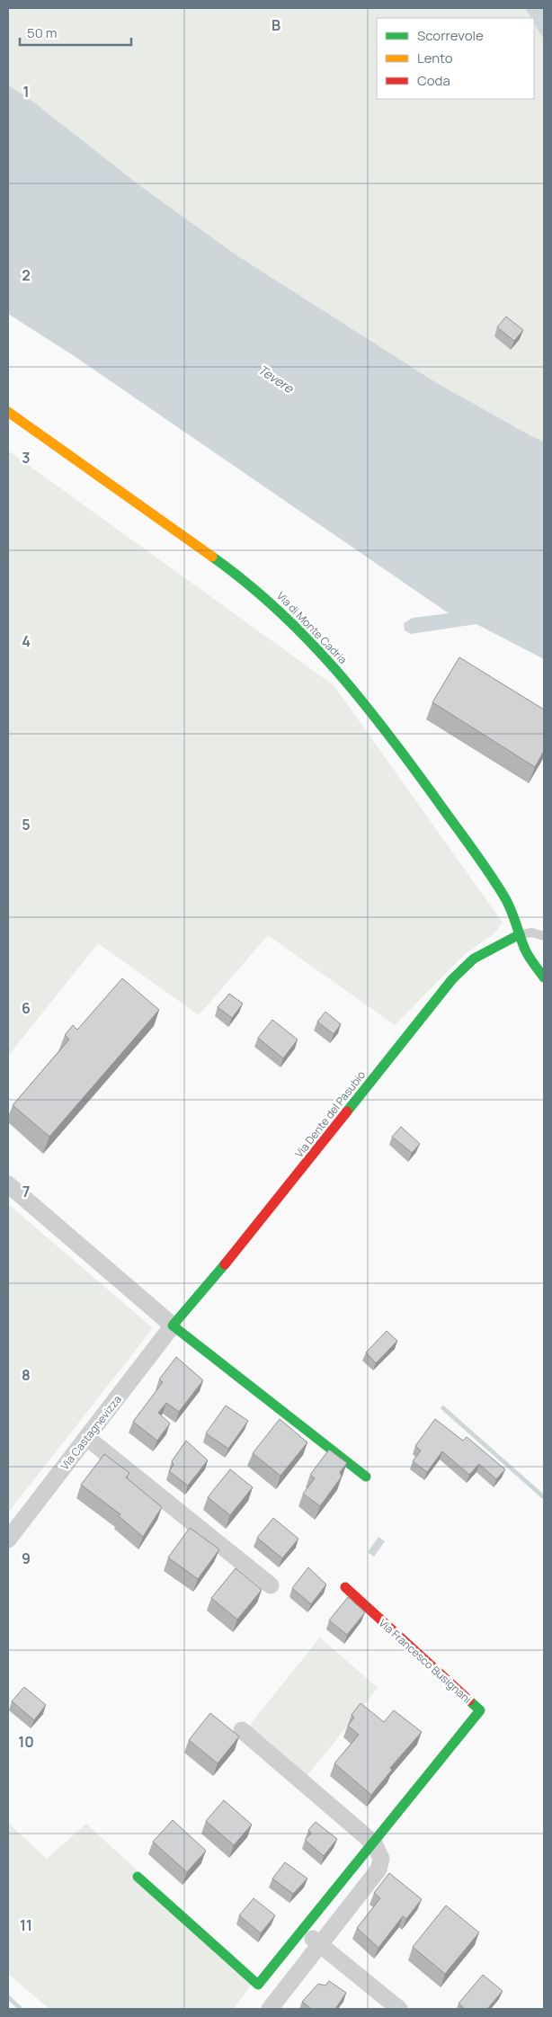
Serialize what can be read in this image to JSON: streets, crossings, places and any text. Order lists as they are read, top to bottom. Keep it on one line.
{"streets":{"street":["Via di Monte Cadria","Via Dente del Pasubio","Via Castagnevizza","Via Francesco Busignani"]},"crossings":[["Via di Monte Cadria","Via Dente del Pasubio"],["Via Dente del Pasubio","Via Castagnevizza"]],"water":["Tevere"],"legend":["Scorrevole","Lento","Coda"],"scale_bar":"50 m","grid":{"columns":["B"],"rows":["1","2","3","4","5","6","7","8","9","10","11"]}}
